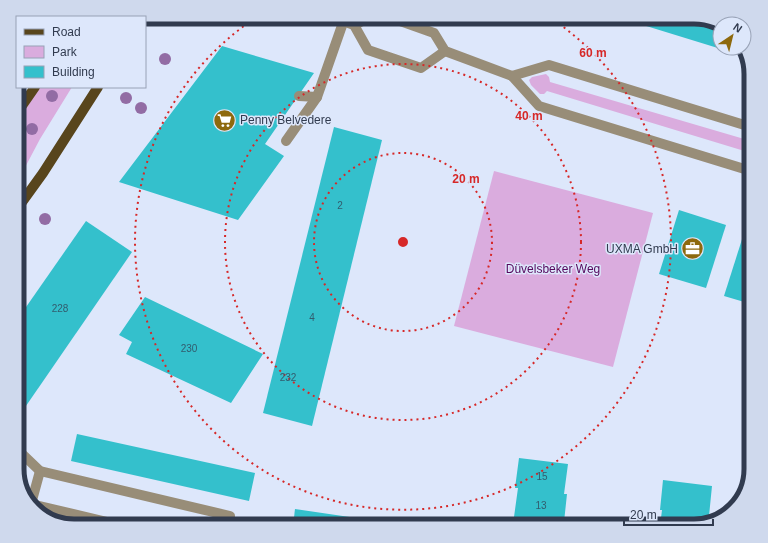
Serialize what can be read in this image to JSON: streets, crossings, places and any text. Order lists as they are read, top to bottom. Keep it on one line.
{"parks":["Düvelsbeker Weg"],"places":{"supermarket":["Penny Belvedere"],"office":["UXMA GmbH"]},"house_numbers":["2","228","4","230","232","15","13"],"legend":["Road","Park","Building"],"scale_bar":"20 m","north":"top right","rings":["60 m","40 m","20 m"]}
